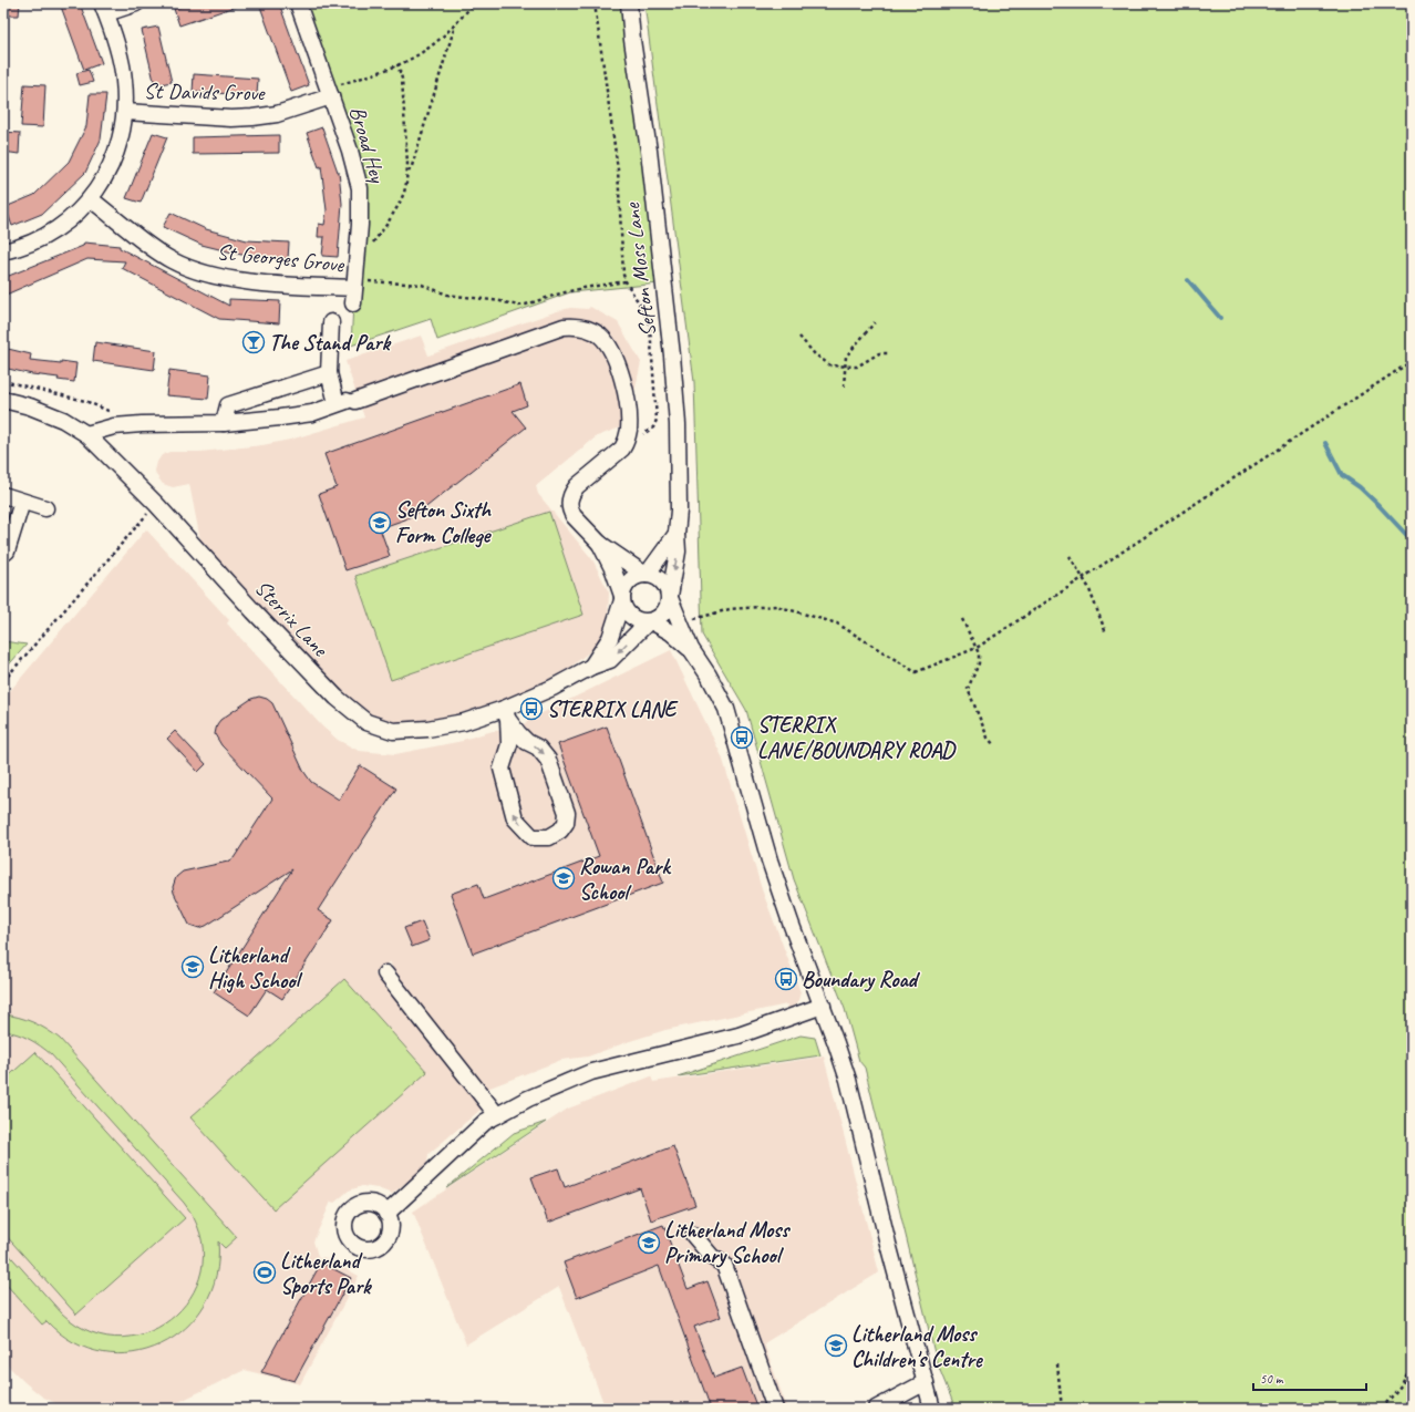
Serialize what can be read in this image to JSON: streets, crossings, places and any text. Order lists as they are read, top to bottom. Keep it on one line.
{"streets":{"street":["St Davids Grove","Broad Hey","St Georges Grove","Sefton Moss Lane","Sterrix Lane"]},"crossings":[["St Davids Grove","Broad Hey"],["Broad Hey","St Georges Grove"],["Sefton Moss Lane","Sterrix Lane"]],"places":{"bar":["The Stand Park"],"school or university":["Sefton Sixth Form College","Rowan Park School","Litherland High School","Litherland Moss Primary School","Litherland Moss Children's Centre"],"bus stop":["STERRIX LANE","STERRIX LANE/BOUNDARY ROAD","Boundary Road"],"sports":["Litherland Sports Park"]},"scale_bar":"50 m"}
